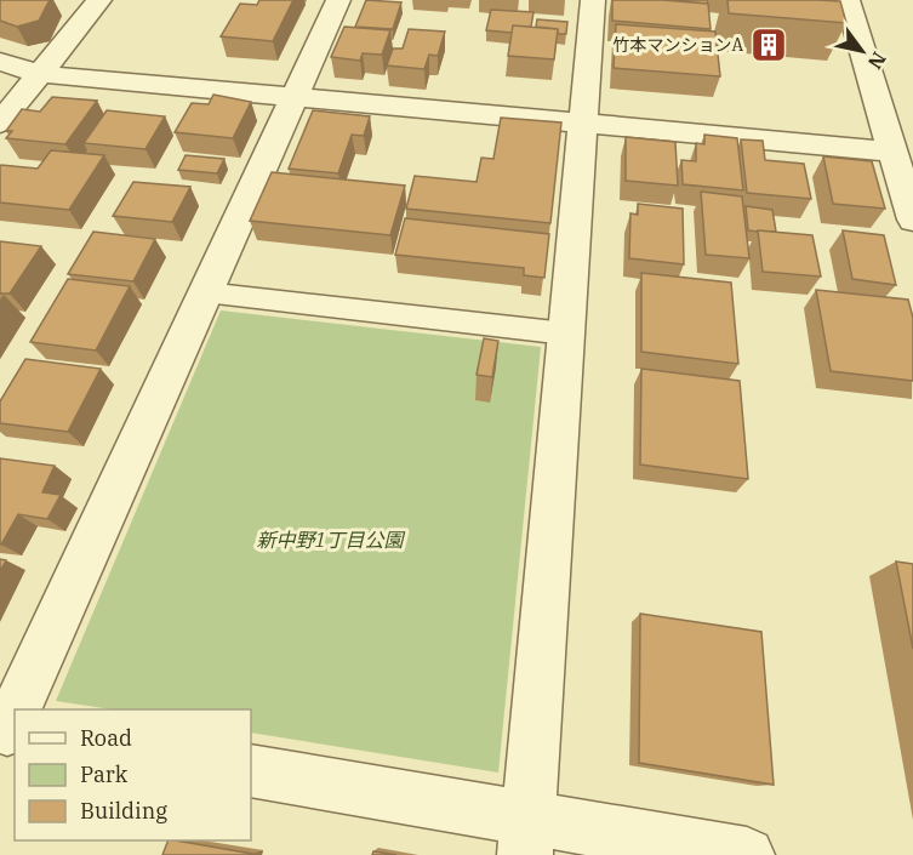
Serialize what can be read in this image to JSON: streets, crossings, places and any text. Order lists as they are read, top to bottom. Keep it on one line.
{"parks":["新中野1丁目公園"],"places":{"building":["竹本マンションA"]},"legend":["Road","Park","Building"],"north":"bottom right"}
